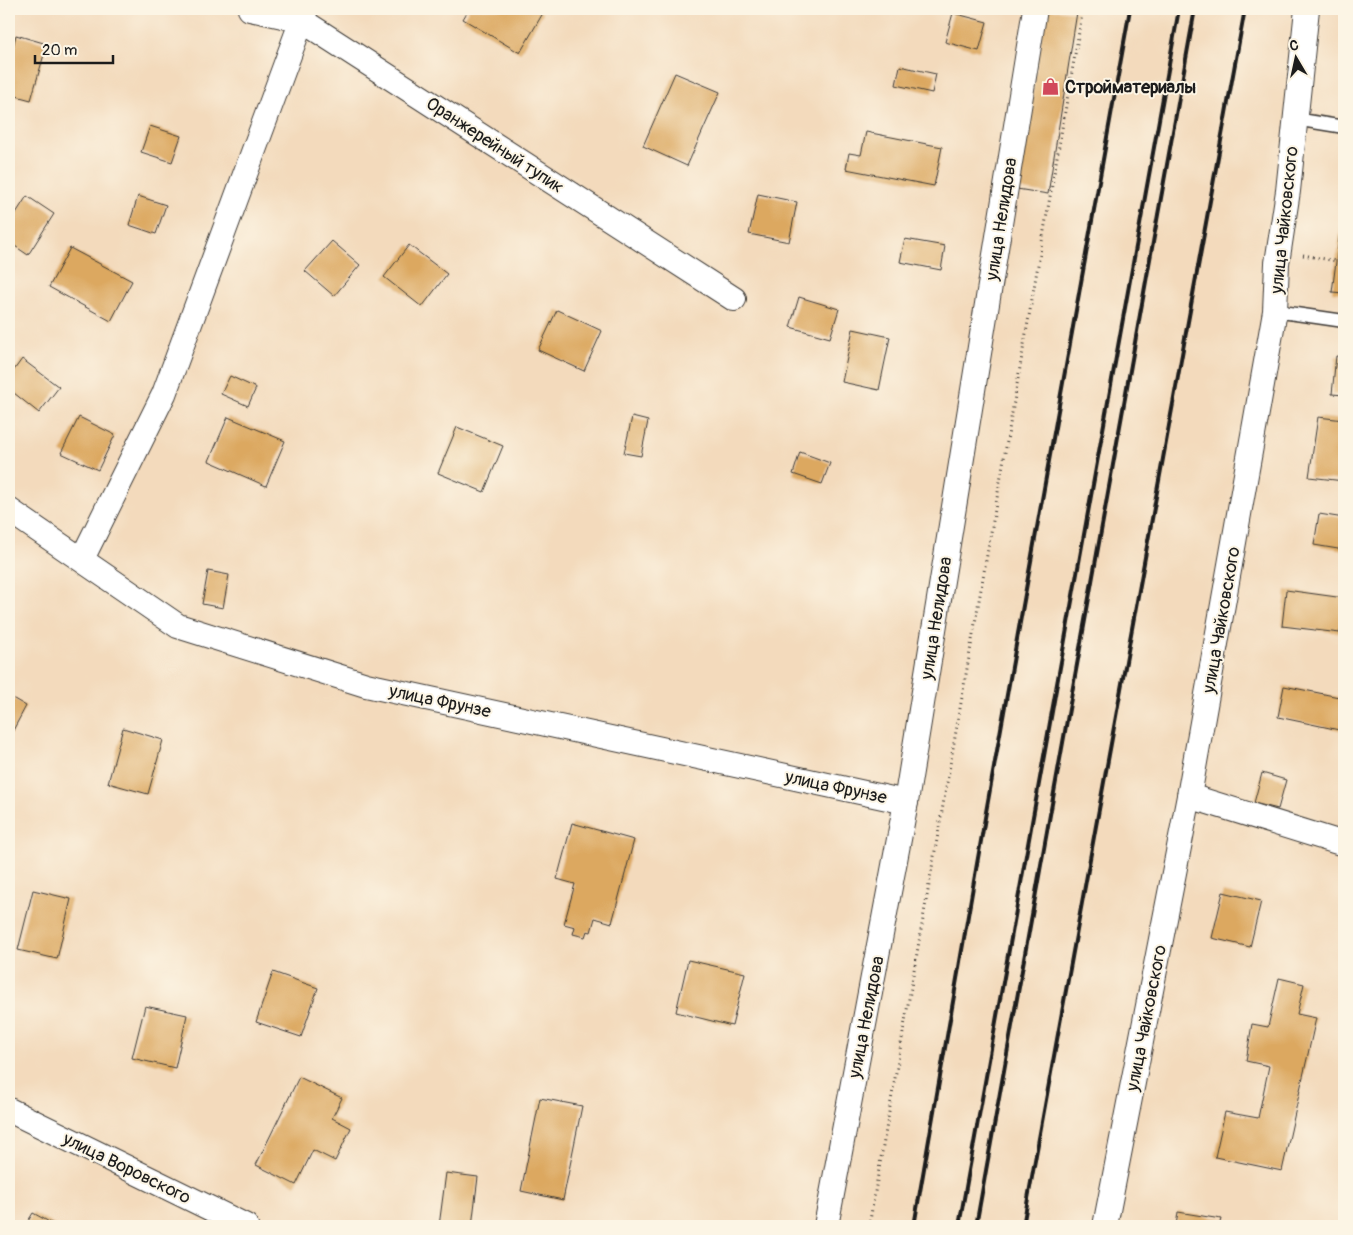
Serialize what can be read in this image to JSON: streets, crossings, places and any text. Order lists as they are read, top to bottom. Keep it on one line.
{"streets":{"street":["Оранжерейный тупик","улица Нелидова","улица Чайковского","улица Фрунзе","улица Воровского"]},"crossings":[["улица Нелидова","улица Фрунзе"]],"places":{"shop":["Стройматериалы"]},"scale_bar":"20 m","north":"top"}
